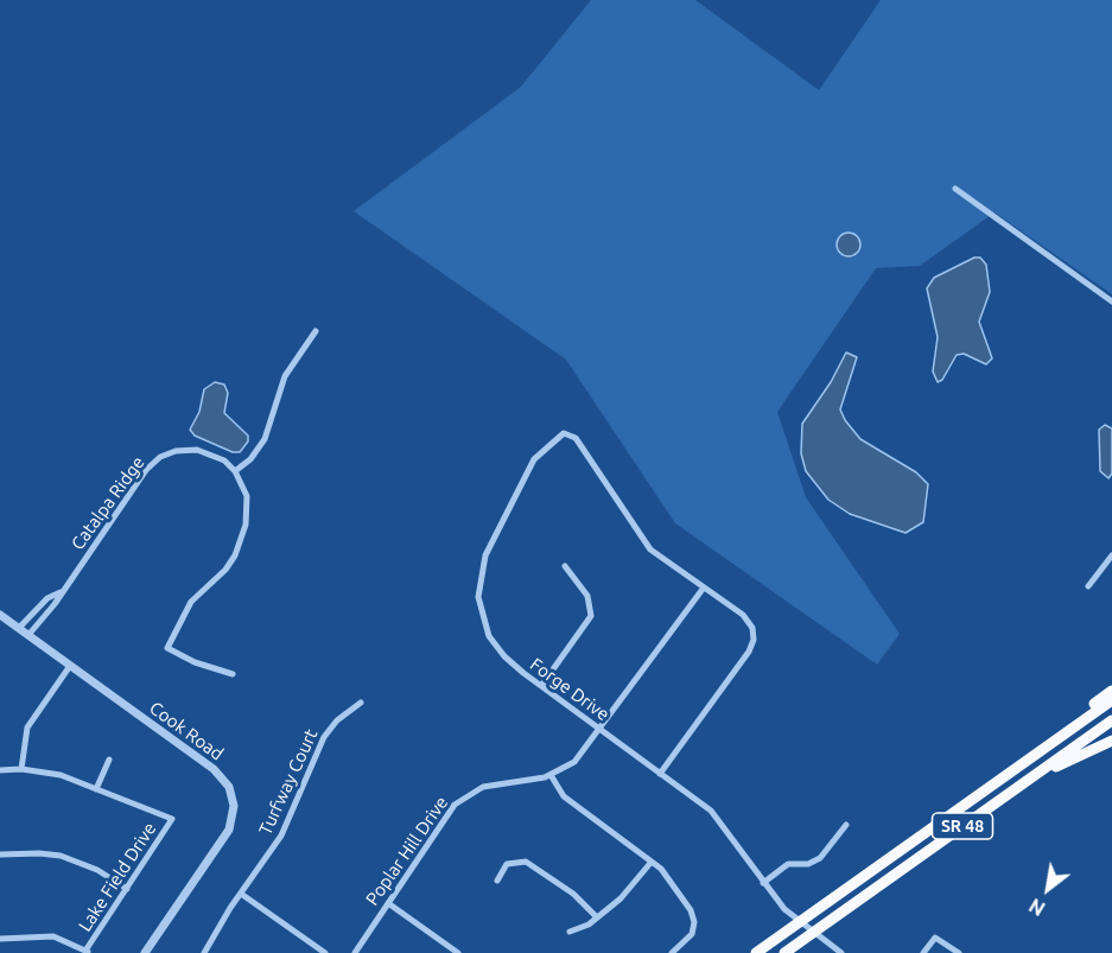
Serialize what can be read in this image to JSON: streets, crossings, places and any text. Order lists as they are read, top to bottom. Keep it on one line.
{"streets":{"highway":["SR 48"],"street":["Catalpa Ridge","Forge Drive","Cook Road","Turfway Court","Poplar Hill Drive","Lake Field Drive"]},"crossings":[["Catalpa Ridge","Cook Road"],["Forge Drive","SR 48"],["Forge Drive","Poplar Hill Drive"]],"north":"bottom left"}
